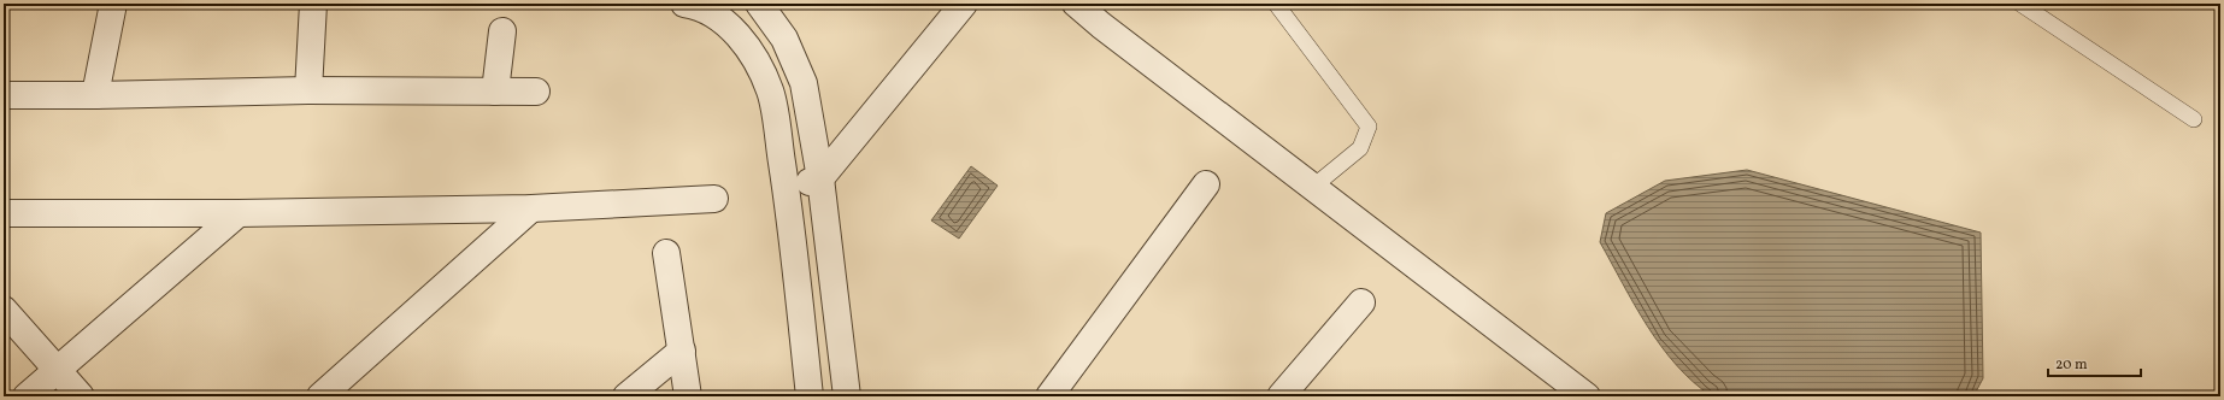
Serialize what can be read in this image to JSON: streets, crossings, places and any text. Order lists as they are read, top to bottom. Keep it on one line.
{"scale_bar":"20 m"}
